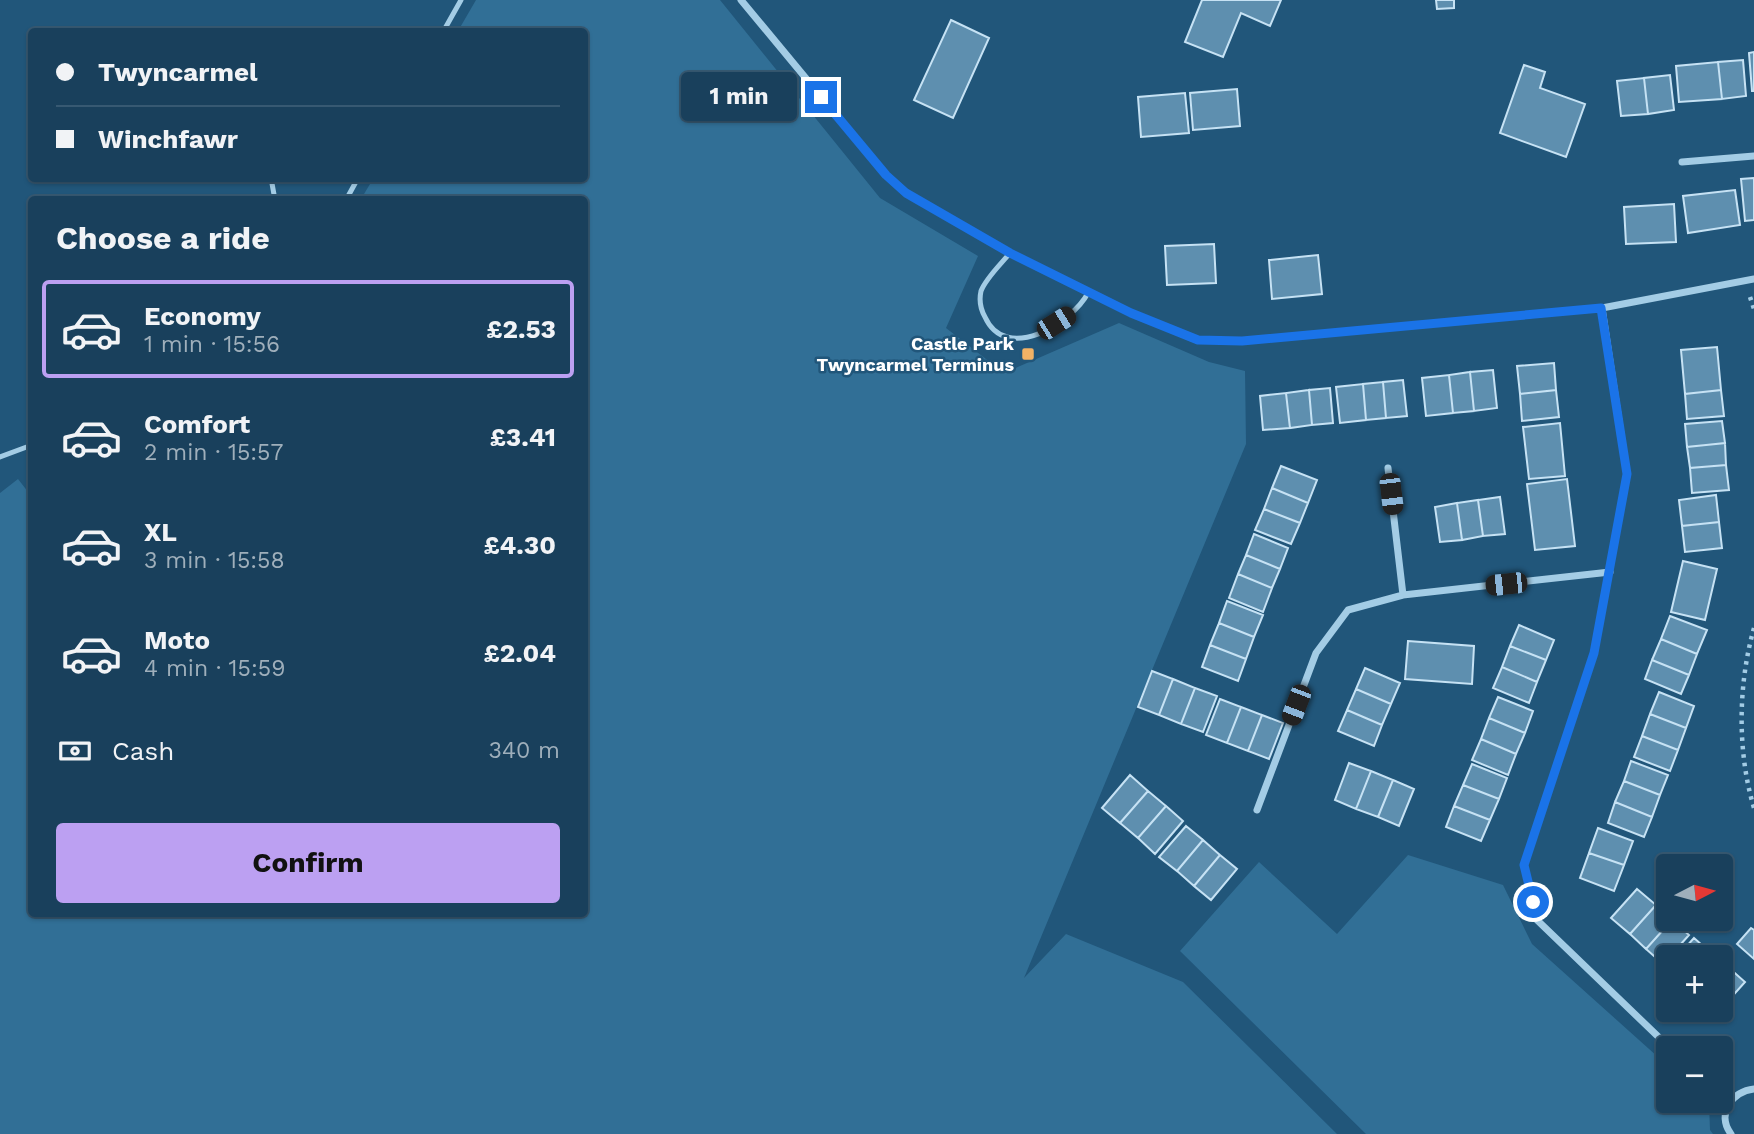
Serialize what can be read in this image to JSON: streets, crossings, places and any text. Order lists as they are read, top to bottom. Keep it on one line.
{"places":{"transit":["Castle Park Twyncarmel Terminus"]},"north":"right","page":{"banner":["Twyncarmel","Winchfawr"],"bubble":"1 min","heading":"Choose a ride","list":[{"name":"Economy","note":"1 min · 15:56","value":"£2.53"},{"name":"Comfort","note":"2 min · 15:57","value":"£3.41"},{"name":"XL","note":"3 min · 15:58","value":"£4.30"},{"name":"Moto","note":"4 min · 15:59","value":"£2.04"}],"pay":["Cash","340 m"],"buttons":"Confirm","map_buttons":["+","−"]}}
